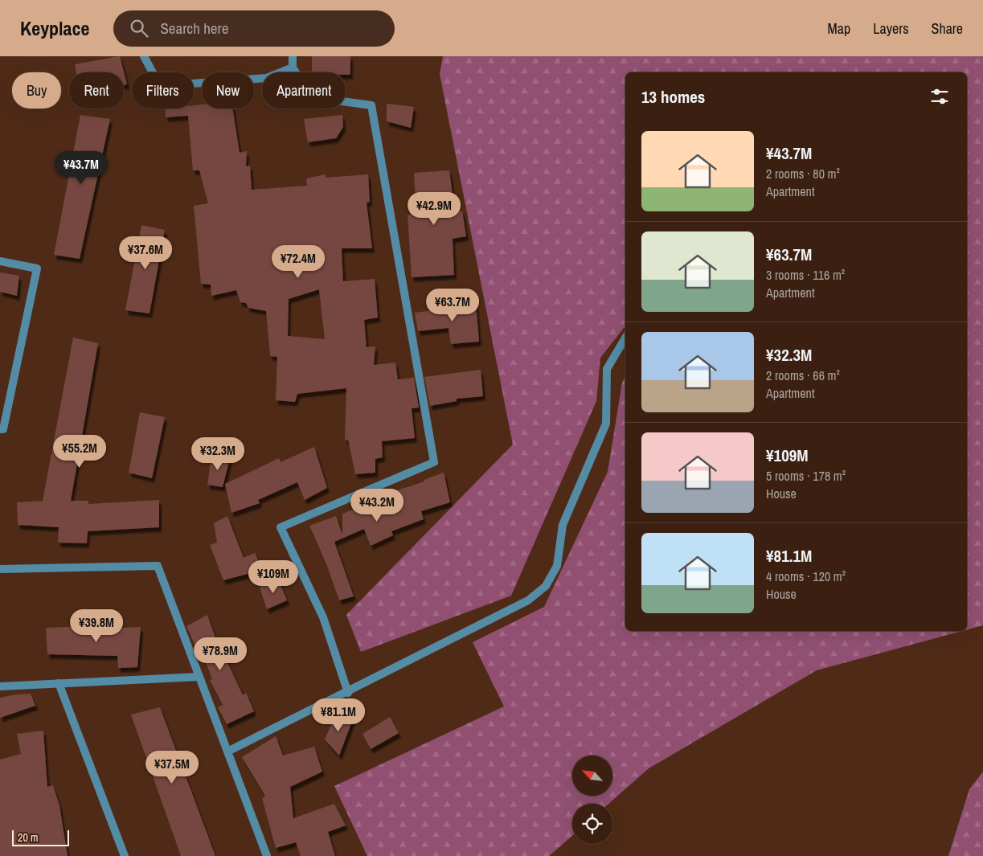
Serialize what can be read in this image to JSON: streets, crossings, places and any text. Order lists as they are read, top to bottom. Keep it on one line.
{"scale_bar":"20 m","north":"top left","page":{"header":"Keyplace","search":"Search here","nav":["Map","Layers","Share"],"chip":["Buy","Rent","Filters","New","Apartment"],"heading":"13 homes","list":[{"name":"¥43.7M","note":"2 rooms · 80 m² · Apartment"},{"name":"¥63.7M","note":"3 rooms · 116 m² · Apartment"},{"name":"¥32.3M","note":"2 rooms · 66 m² · Apartment"},{"name":"¥109M","note":"5 rooms · 178 m² · House"},{"name":"¥81.1M","note":"4 rooms · 120 m² · House"}],"price":["¥43.7M","¥42.9M","¥37.6M","¥72.4M","¥63.7M","¥55.2M","¥32.3M","¥43.2M","¥109M","¥39.8M","¥78.9M","¥81.1M","¥37.5M"],"scale":"20 m"}}
